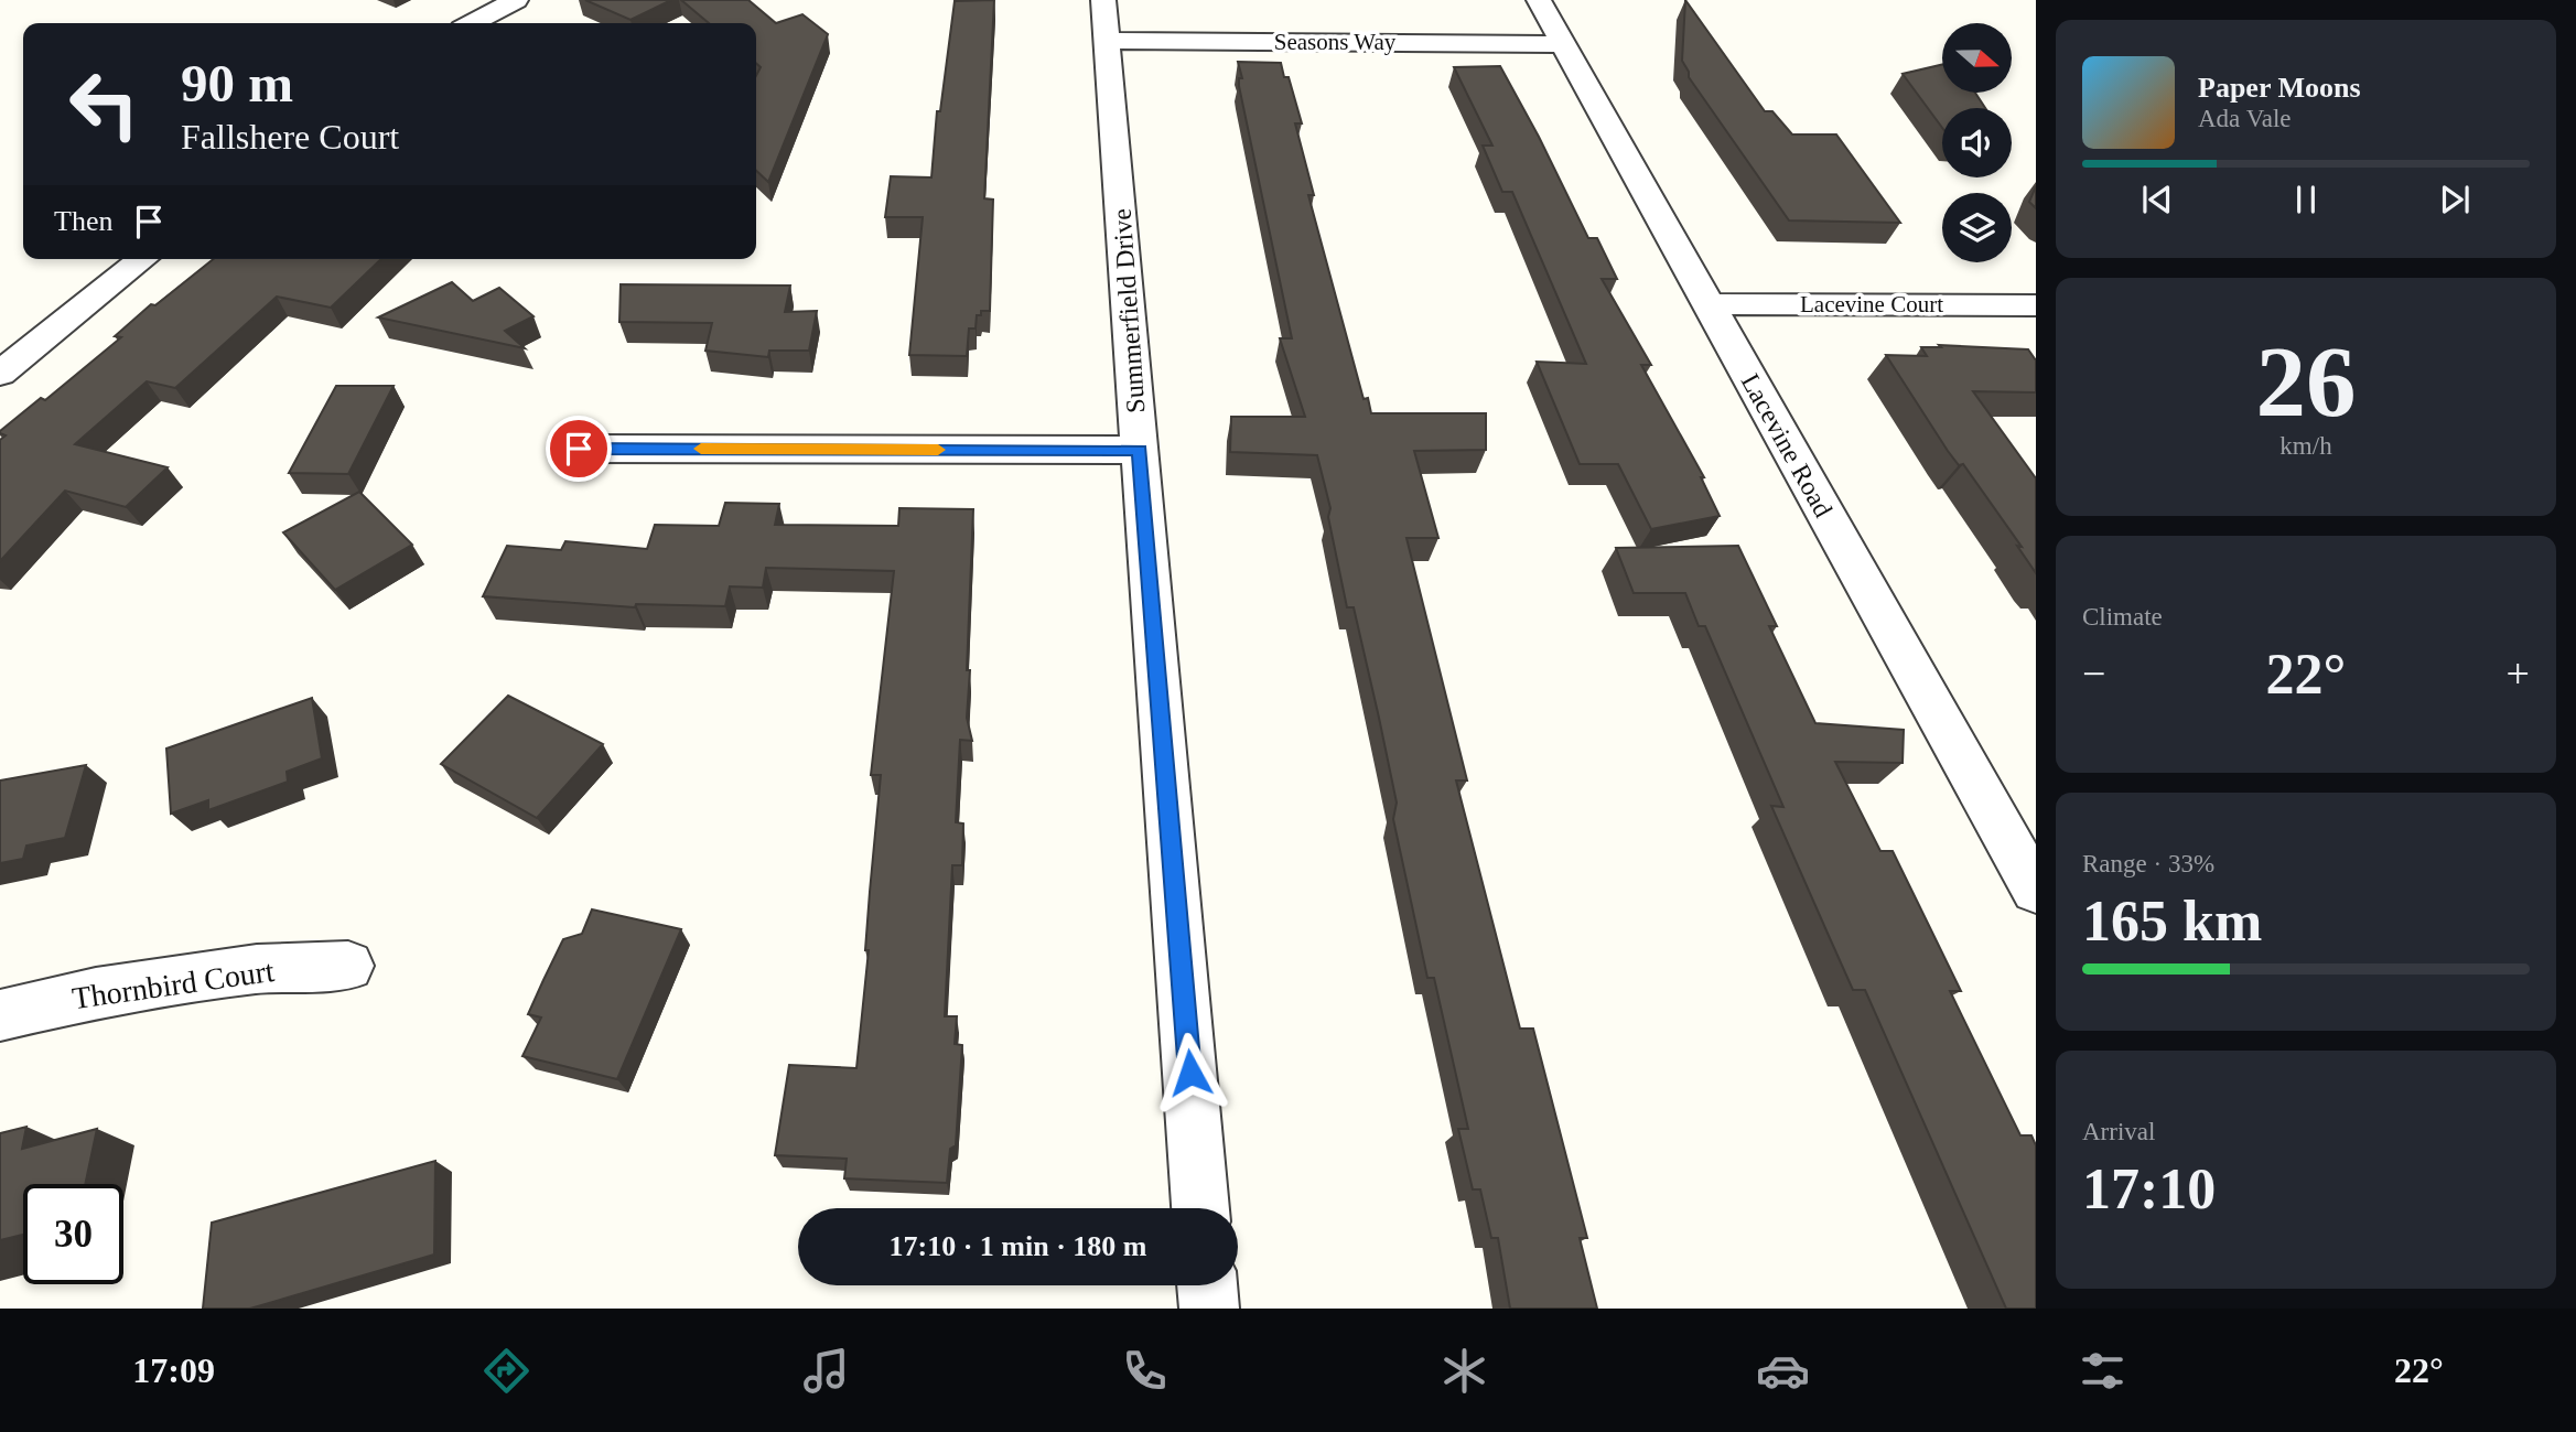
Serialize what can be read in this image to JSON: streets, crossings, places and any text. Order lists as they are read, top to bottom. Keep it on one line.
{"streets":{"street":["Seasons Way","Lacevine Court","Summerfield Drive","Lacevine Road","Thornbird Court"]},"crossings":[["Seasons Way","Summerfield Drive"],["Seasons Way","Lacevine Road"],["Lacevine Court","Lacevine Road"]],"north":"right","page":{"turn":["90 m","Fallshere Court"],"song":["Paper Moons","Ada Vale"],"then":"Then","tile":[["26","km/h"],"Climate",["Range · 33%","165 km"],["Arrival","17:10"]],"heat":["−","22°","+"],"limit":"30","trip":"17:10 · 1 min · 180 m","tabs":["17:09","22°"]}}
